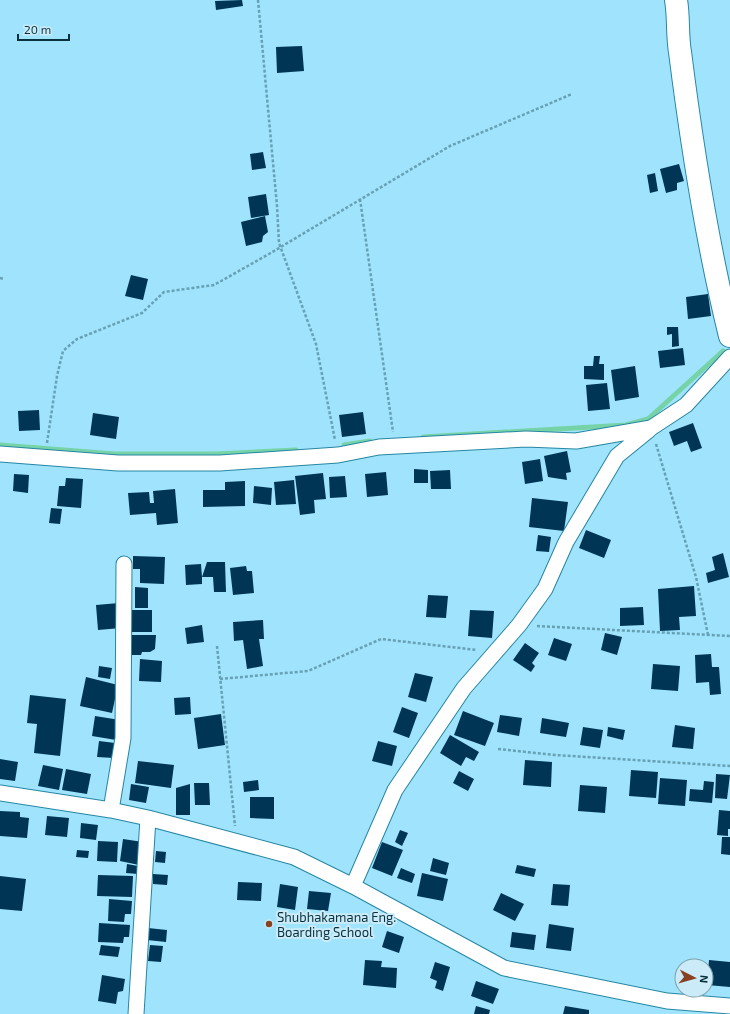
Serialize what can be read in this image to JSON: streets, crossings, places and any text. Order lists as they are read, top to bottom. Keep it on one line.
{"places":["Shubhakamana Eng. Boarding School"],"scale_bar":"20 m","north":"right"}
